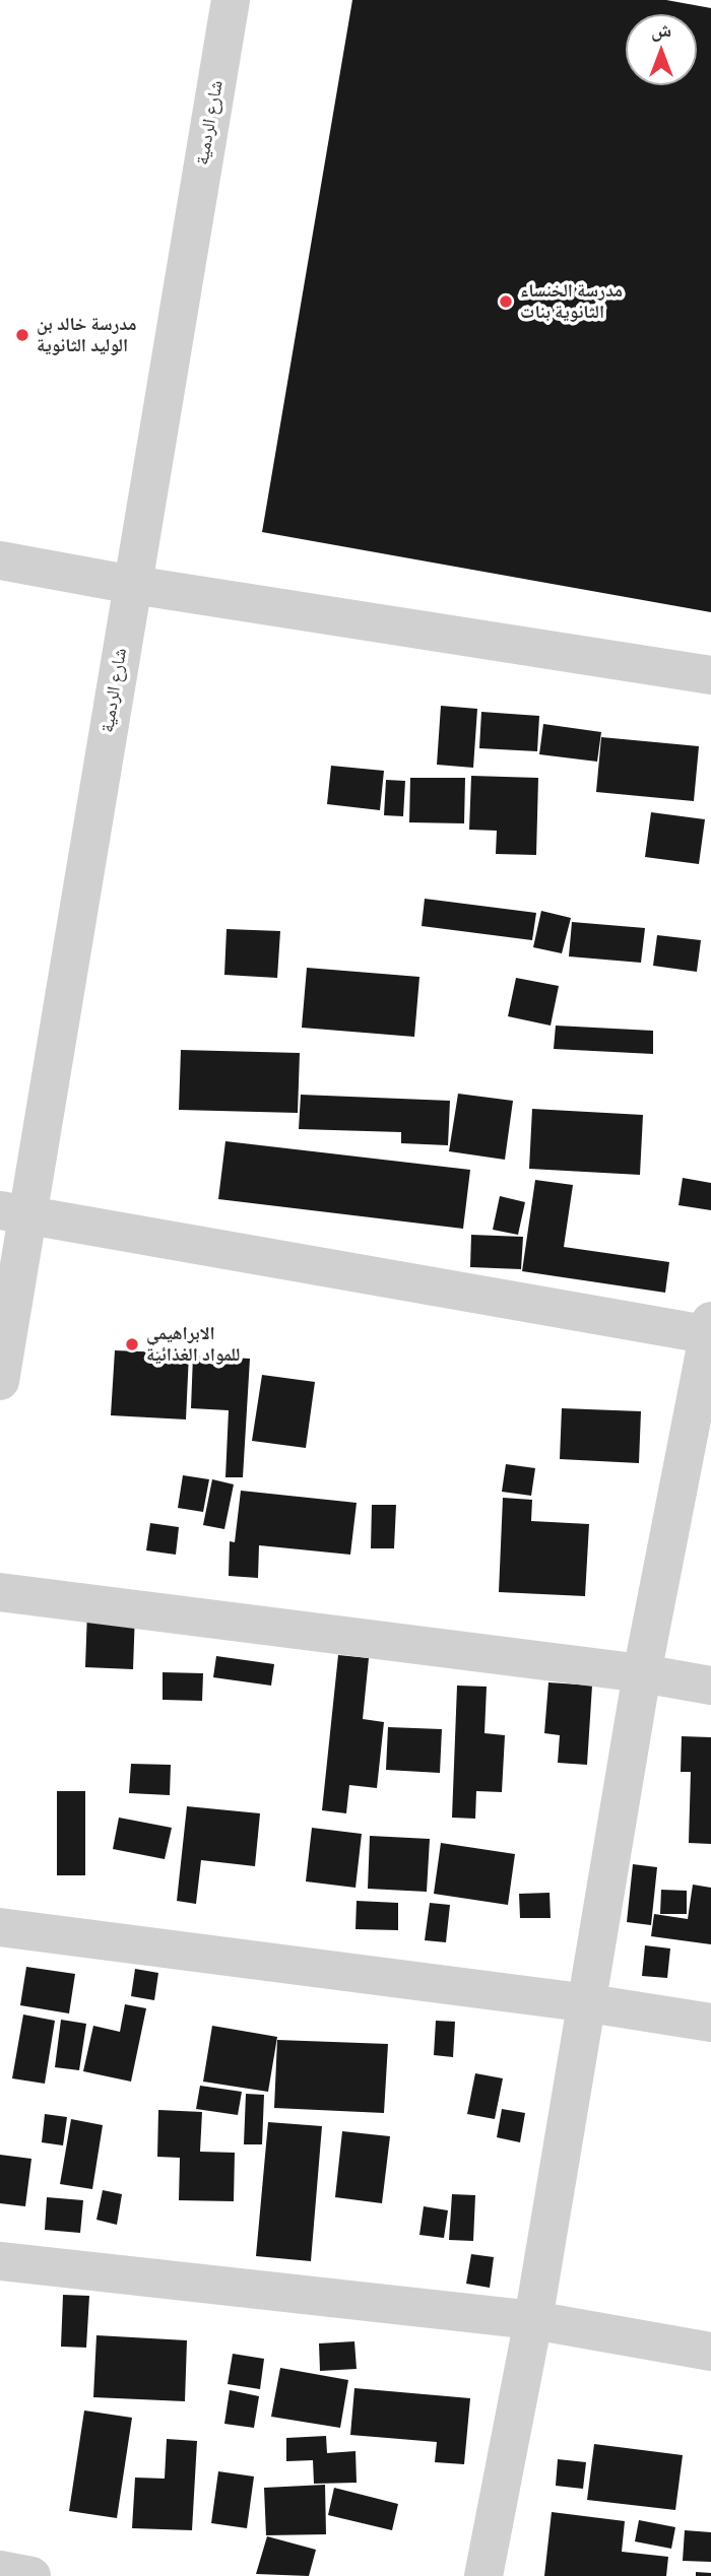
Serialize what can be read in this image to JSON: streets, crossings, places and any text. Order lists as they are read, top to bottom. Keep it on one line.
{"streets":{"street":["شارع الردمية"]},"places":["مدرسة الخنساء الثانوية بنات","مدرسة خالد بن الوليد الثانوية","الابراهيمي للمواد الغذائية"],"north":"top"}
